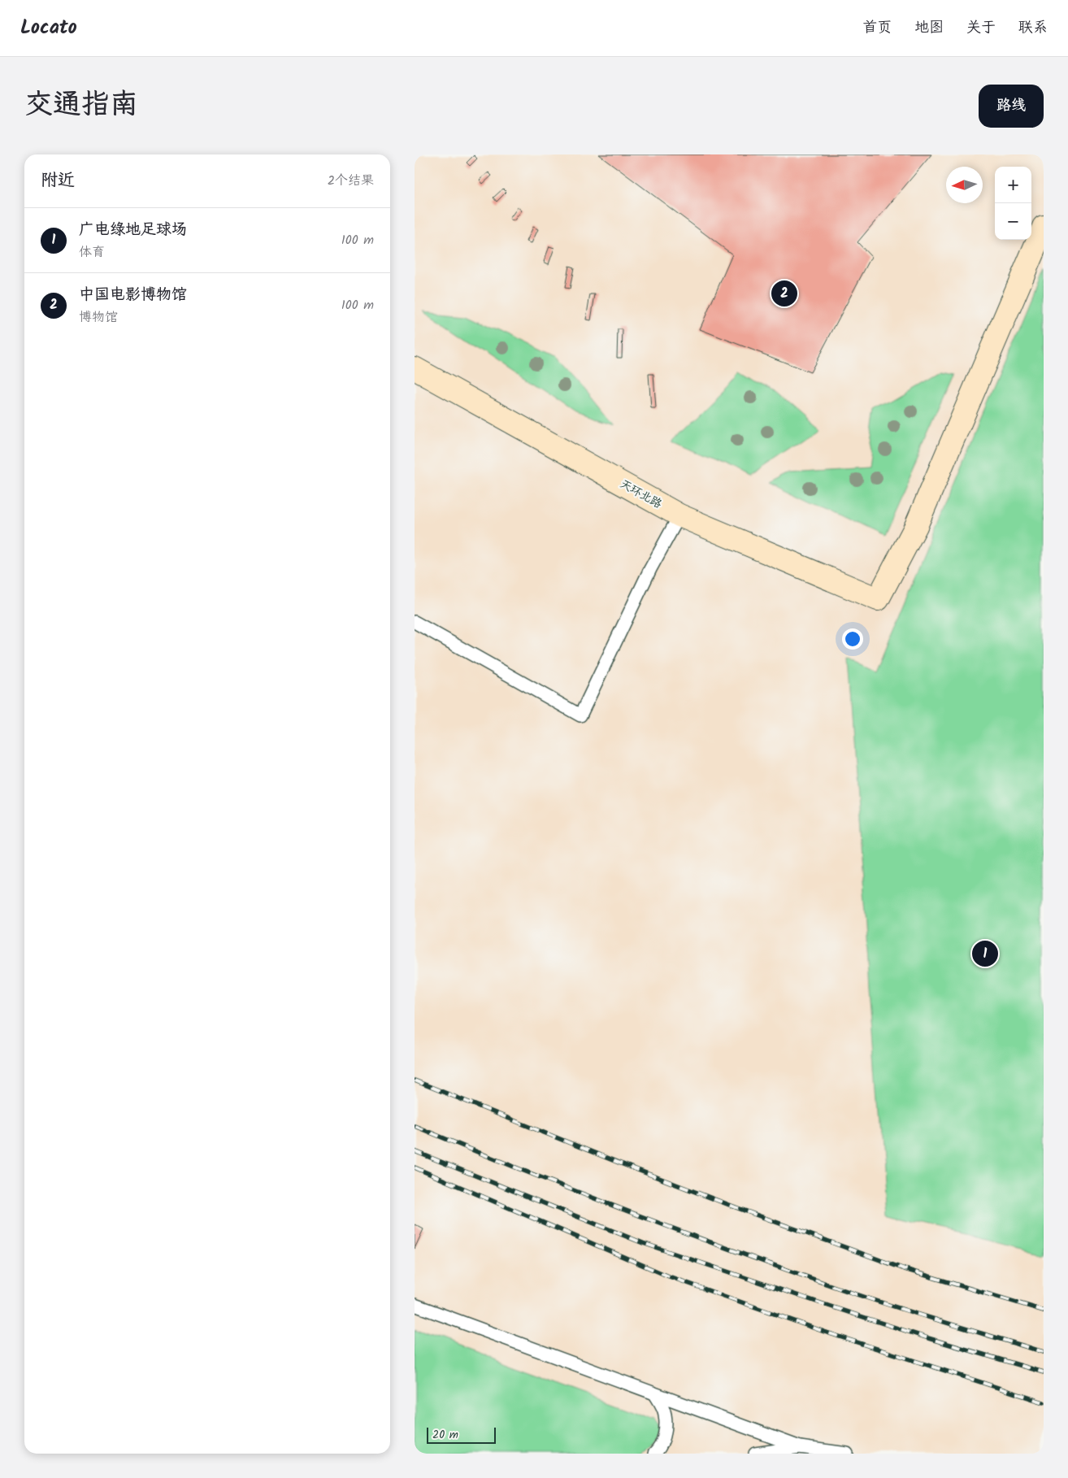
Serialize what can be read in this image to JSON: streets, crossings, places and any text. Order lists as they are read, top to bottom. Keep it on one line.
{"streets":{"street":["天环北路"]},"scale_bar":"20 m","north":"left","page":{"header":"Locato","nav":["首页","地图","关于","联系"],"title":"交通指南","buttons":"路线","heading":["附近","2个结果"],"map_buttons":["+","−"],"list":[{"mark":"1","name":"广电绿地足球场","note":"体育","value":"100 m"},{"mark":"2","name":"中国电影博物馆","note":"博物馆","value":"100 m"}],"pins":["2","1"],"scale":"20 m"}}
